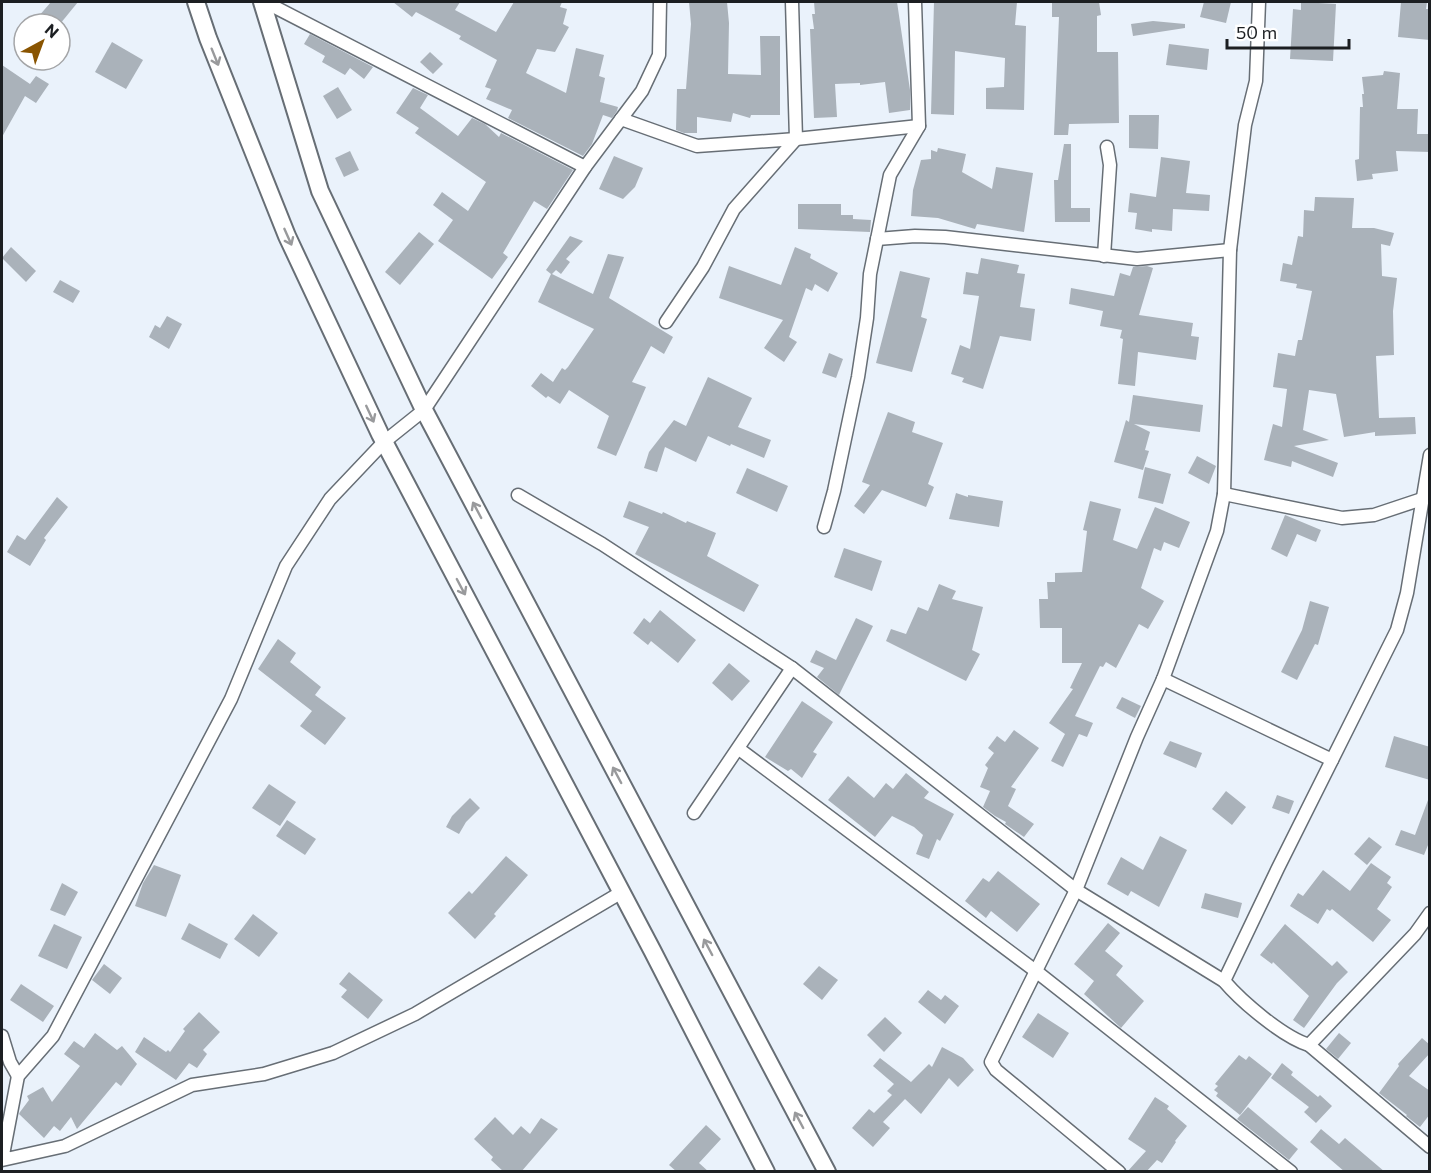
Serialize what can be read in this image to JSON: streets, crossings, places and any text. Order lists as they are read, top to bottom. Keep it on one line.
{"scale_bar":"50 m","north":"top right"}
